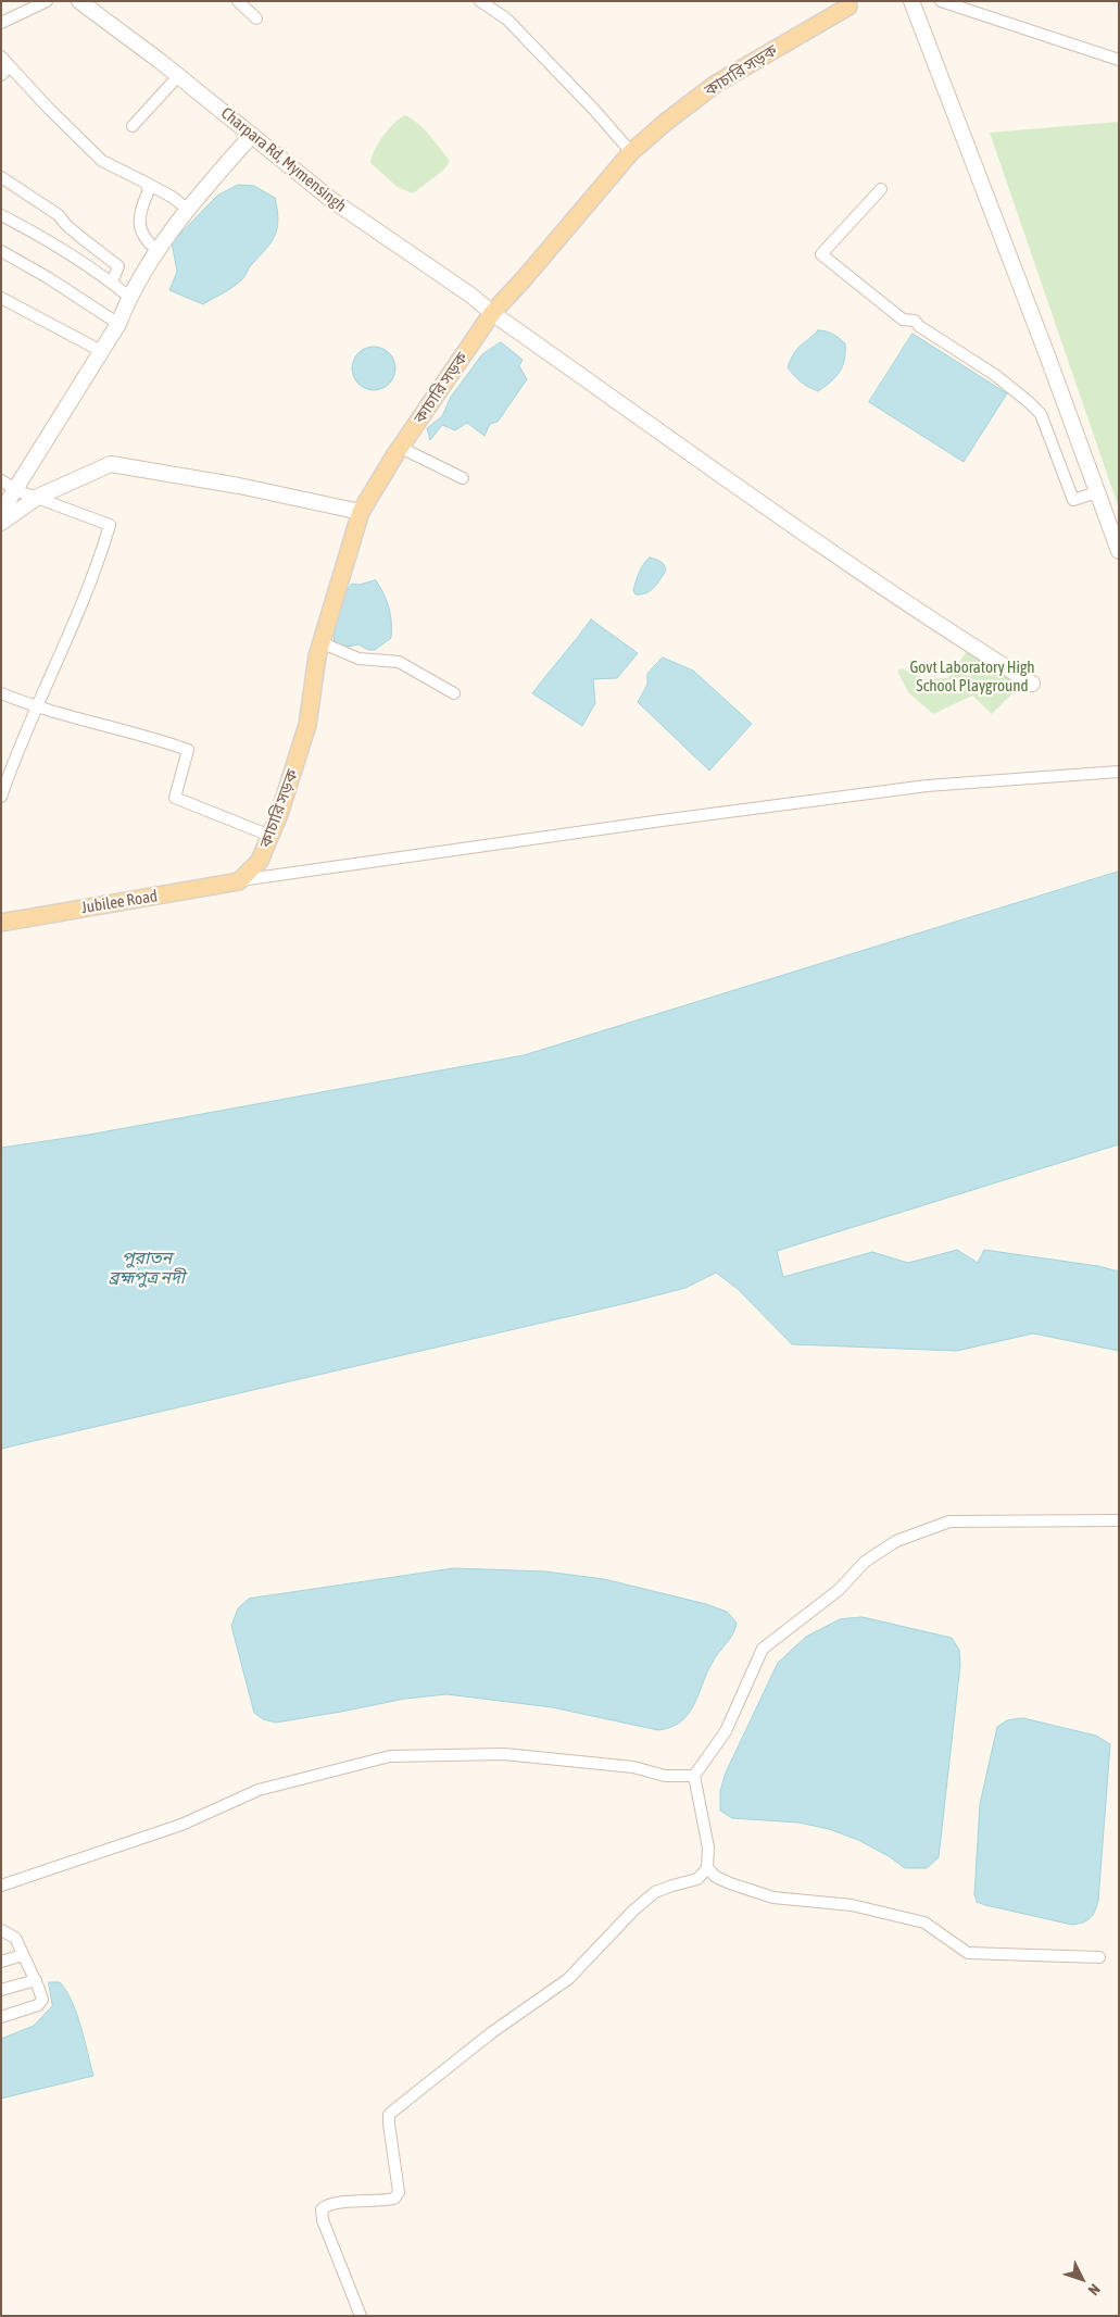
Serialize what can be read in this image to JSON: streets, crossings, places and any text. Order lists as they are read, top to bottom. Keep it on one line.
{"streets":{"main road":["কাচারি সড়ক","Jubilee Road"],"street":["Charpara Rd, Mymensingh"]},"crossings":[["কাচারি সড়ক","Charpara Rd, Mymensingh"],["কাচারি সড়ক","Jubilee Road"]],"water":["পুরাতন ব্রহ্মপুত্র নদী"],"parks":["Govt Laboratory High School Playground"],"north":"bottom right"}
